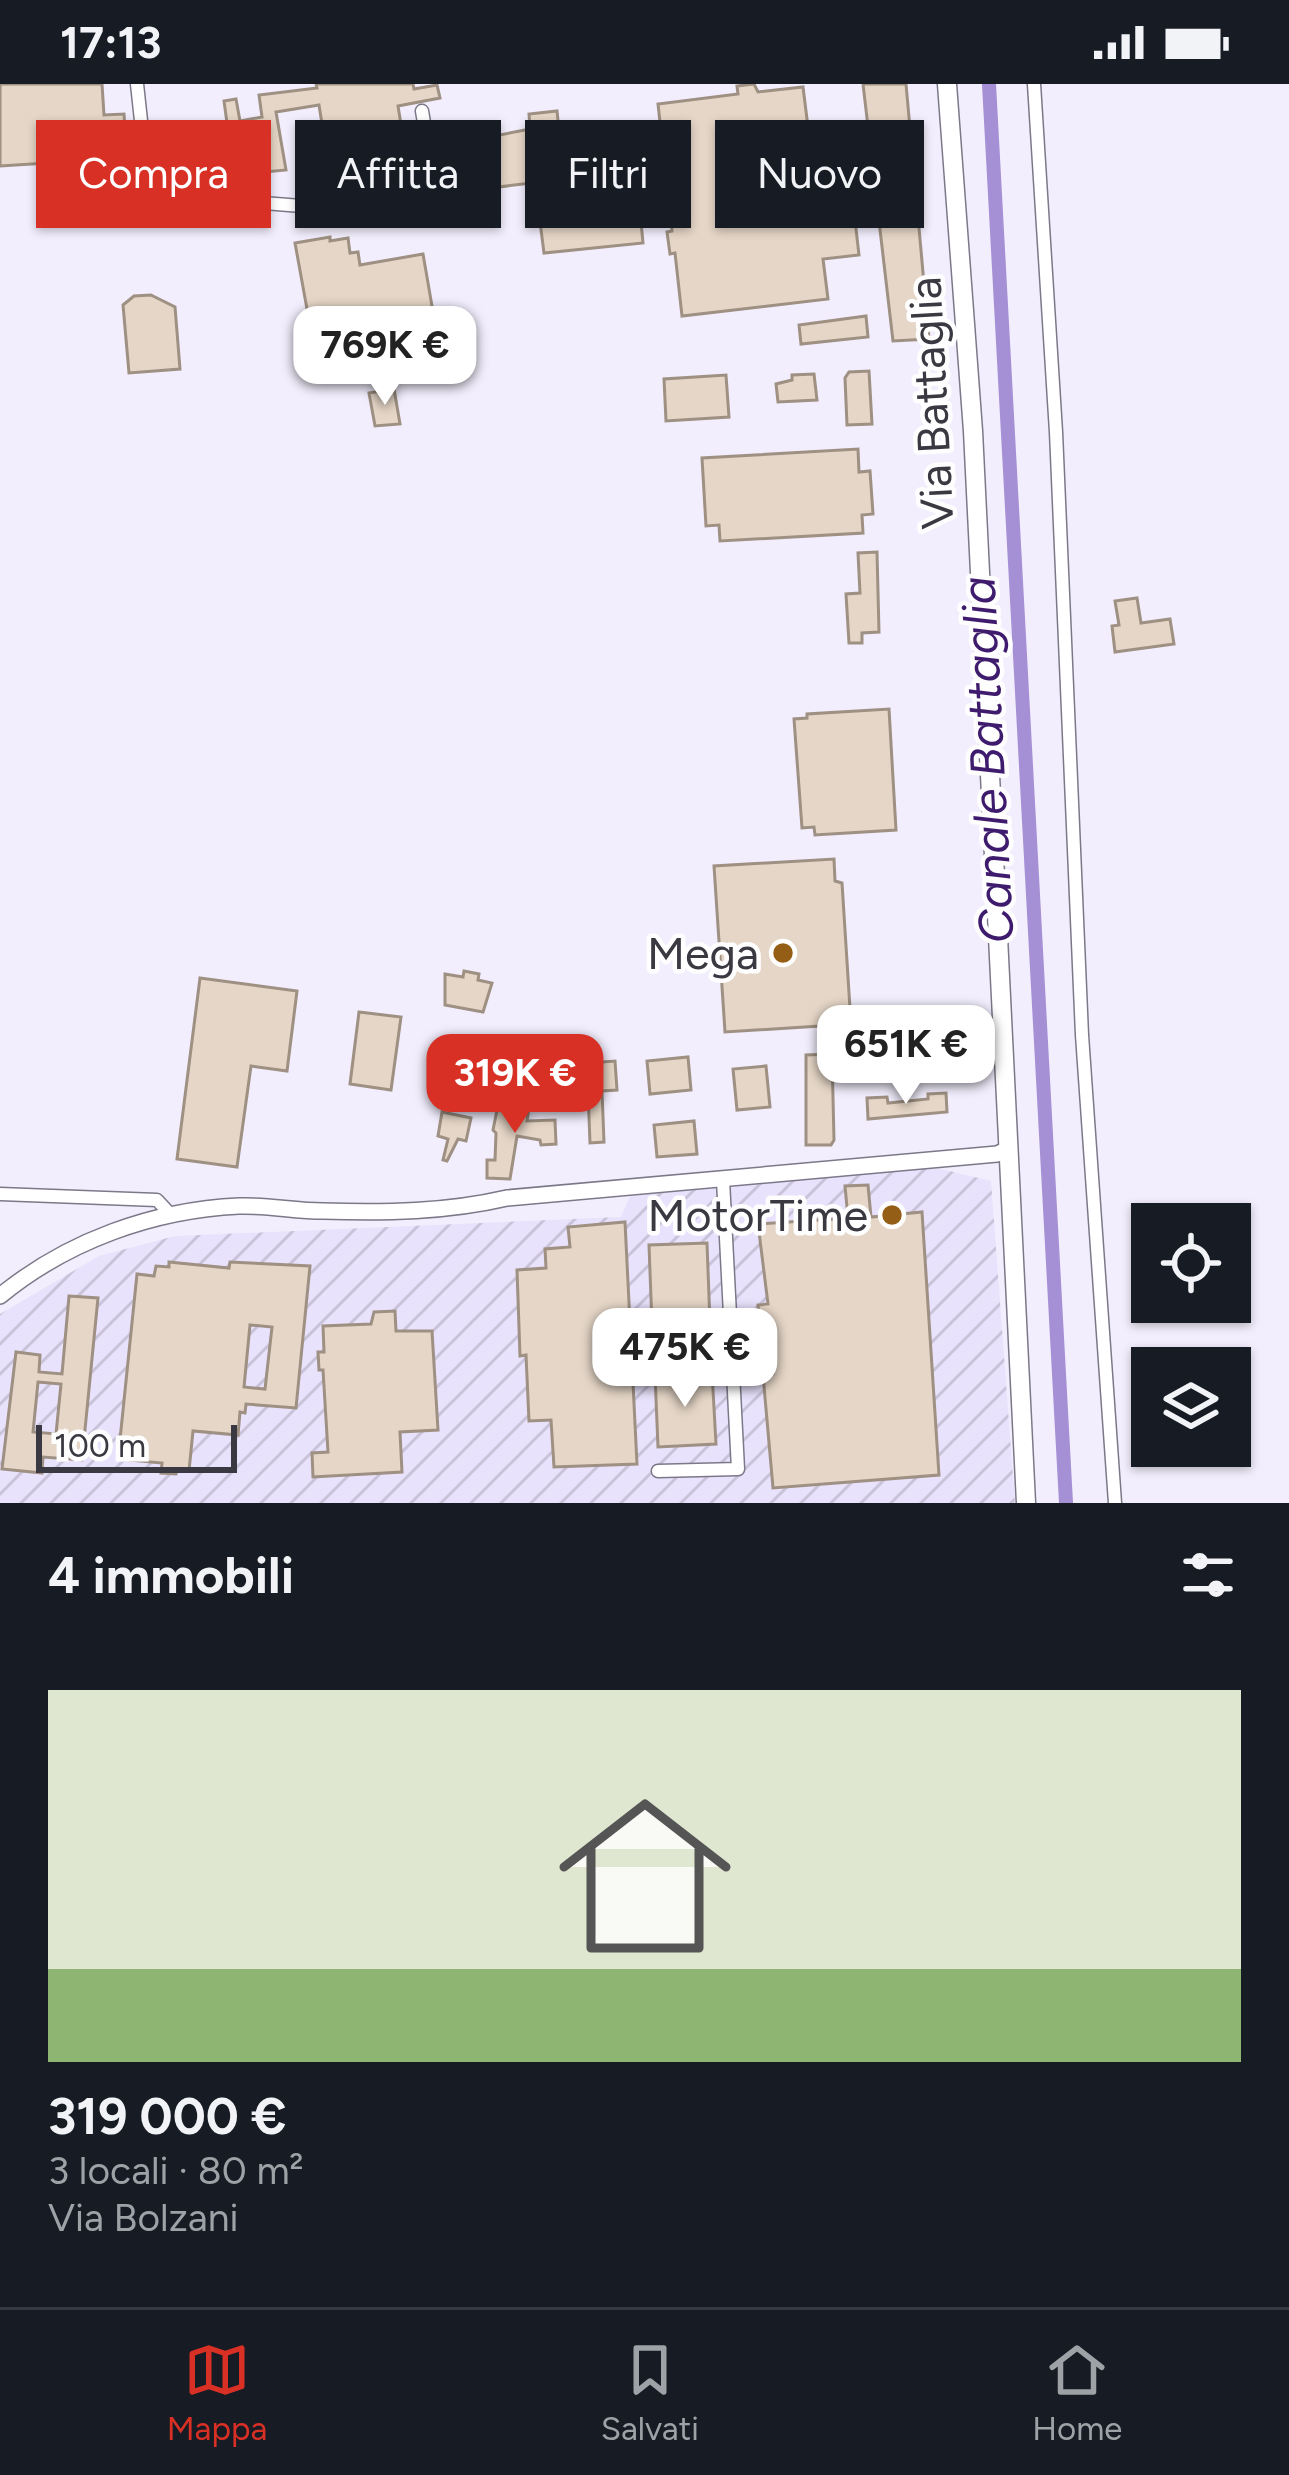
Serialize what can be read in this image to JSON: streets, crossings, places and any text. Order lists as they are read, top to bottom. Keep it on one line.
{"streets":{"main road":["Via Battaglia"]},"water":["Canale Battaglia"],"places":["Mega","MotorTime"],"scale_bar":"100 m","page":{"status":"17:13","chip":["Compra","Affitta","Filtri","Nuovo"],"price":["769K €","651K €","319K €","475K €"],"scale":"100 m","heading":"4 immobili","list":[{"name":"319 000 €","note":"3 locali · 80 m² · Via Bolzani"}],"tabs":["Mappa","Salvati","Home"]}}
